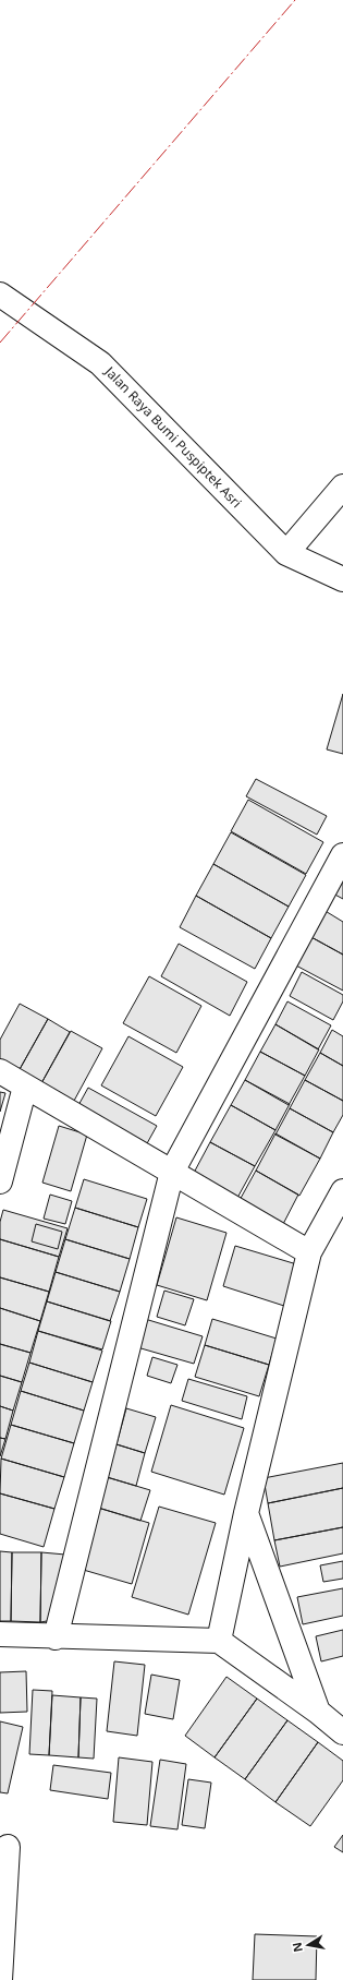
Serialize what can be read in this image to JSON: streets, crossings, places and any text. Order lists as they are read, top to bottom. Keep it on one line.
{"streets":{"street":["Jalan Raya Bumi Puspiptek Asri"]},"north":"left"}
